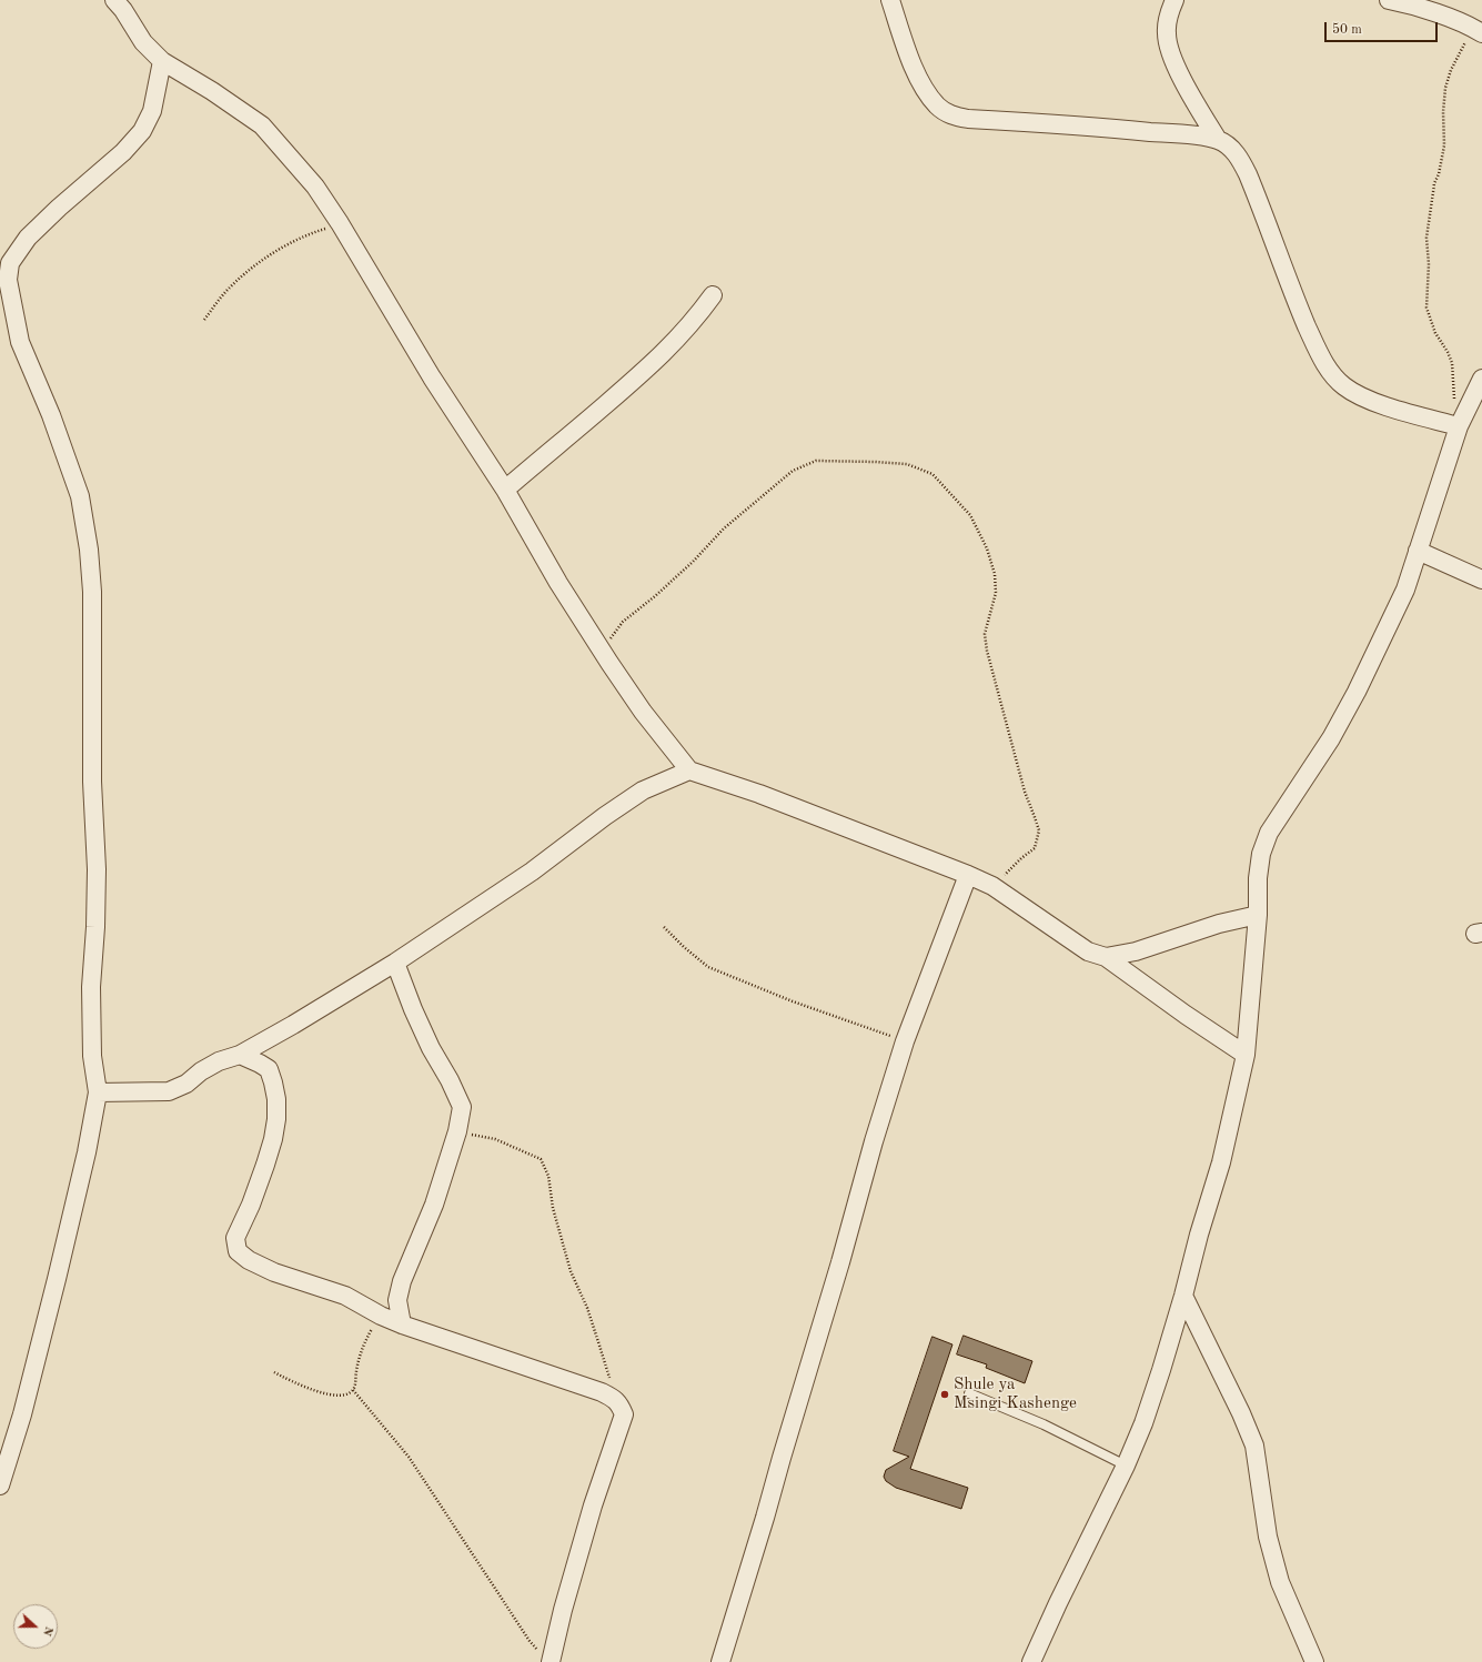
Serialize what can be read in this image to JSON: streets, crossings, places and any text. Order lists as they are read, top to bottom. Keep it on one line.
{"places":["Shule ya Msingi Kashenge"],"scale_bar":"50 m","north":"right"}
